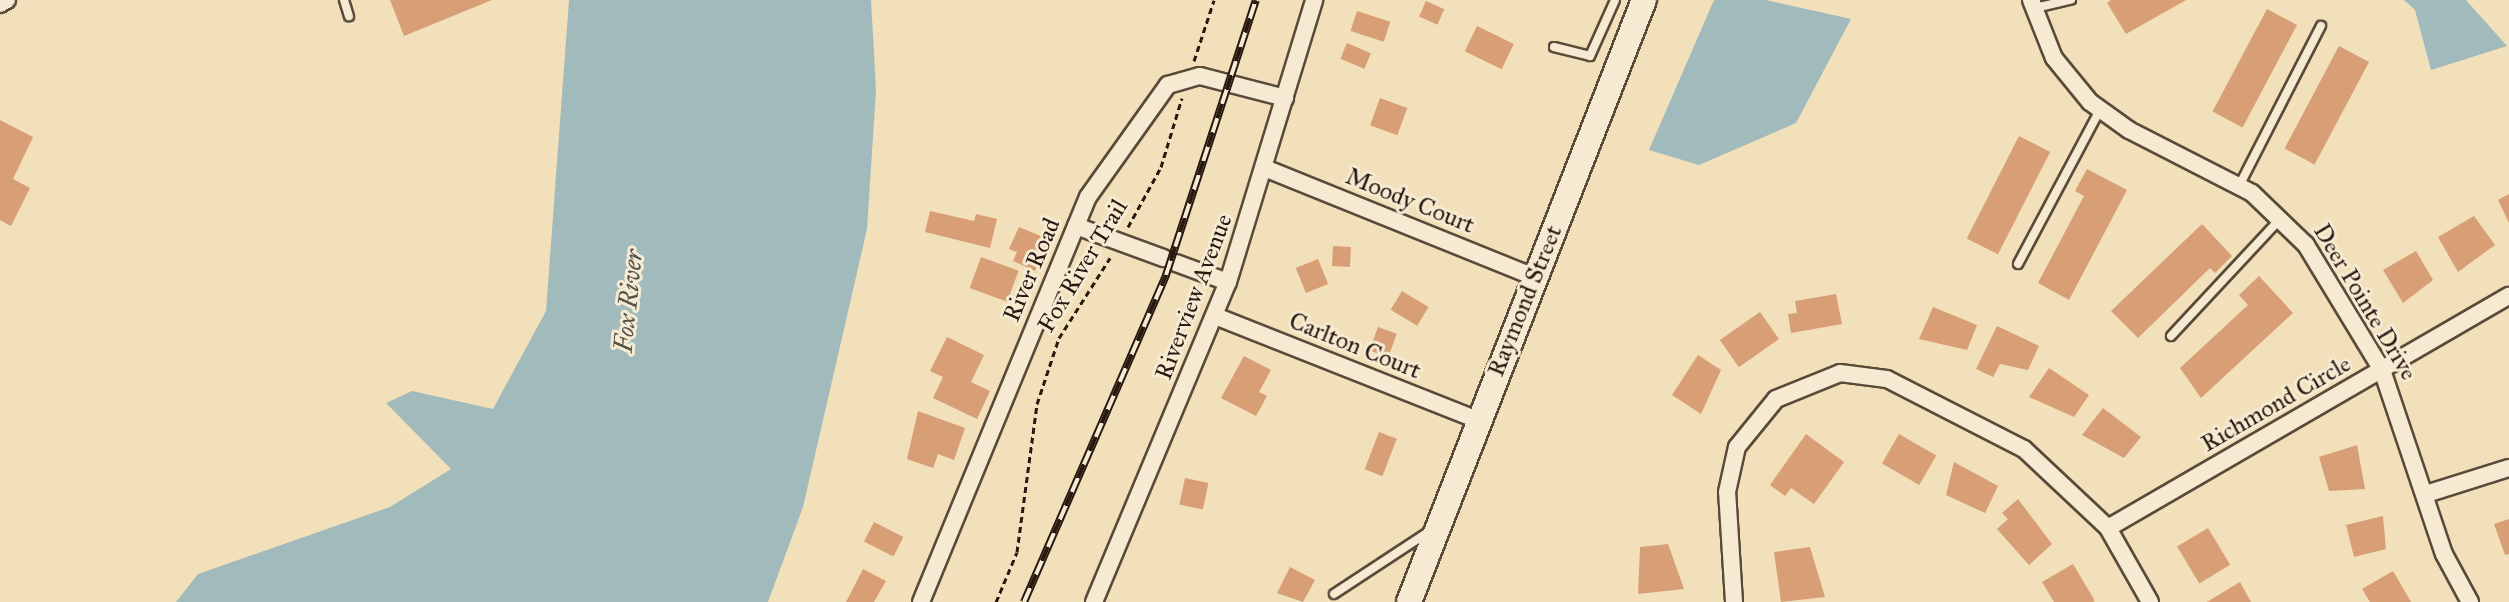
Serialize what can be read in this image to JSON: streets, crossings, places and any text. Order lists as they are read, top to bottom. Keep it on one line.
{"streets":{"street":["Moody Court","River Road","Riverview Avenue","Raymond Street","Deer Pointe Drive","Carlton Court","Richmond Circle"],"path":["Fox River Trail"]},"crossings":[["Moody Court","Riverview Avenue"],["Moody Court","Raymond Street"],["Fox River Trail","River Road"],["Riverview Avenue","Carlton Court"],["Raymond Street","Carlton Court"],["Deer Pointe Drive","Richmond Circle"]],"water":["Fox River"]}
